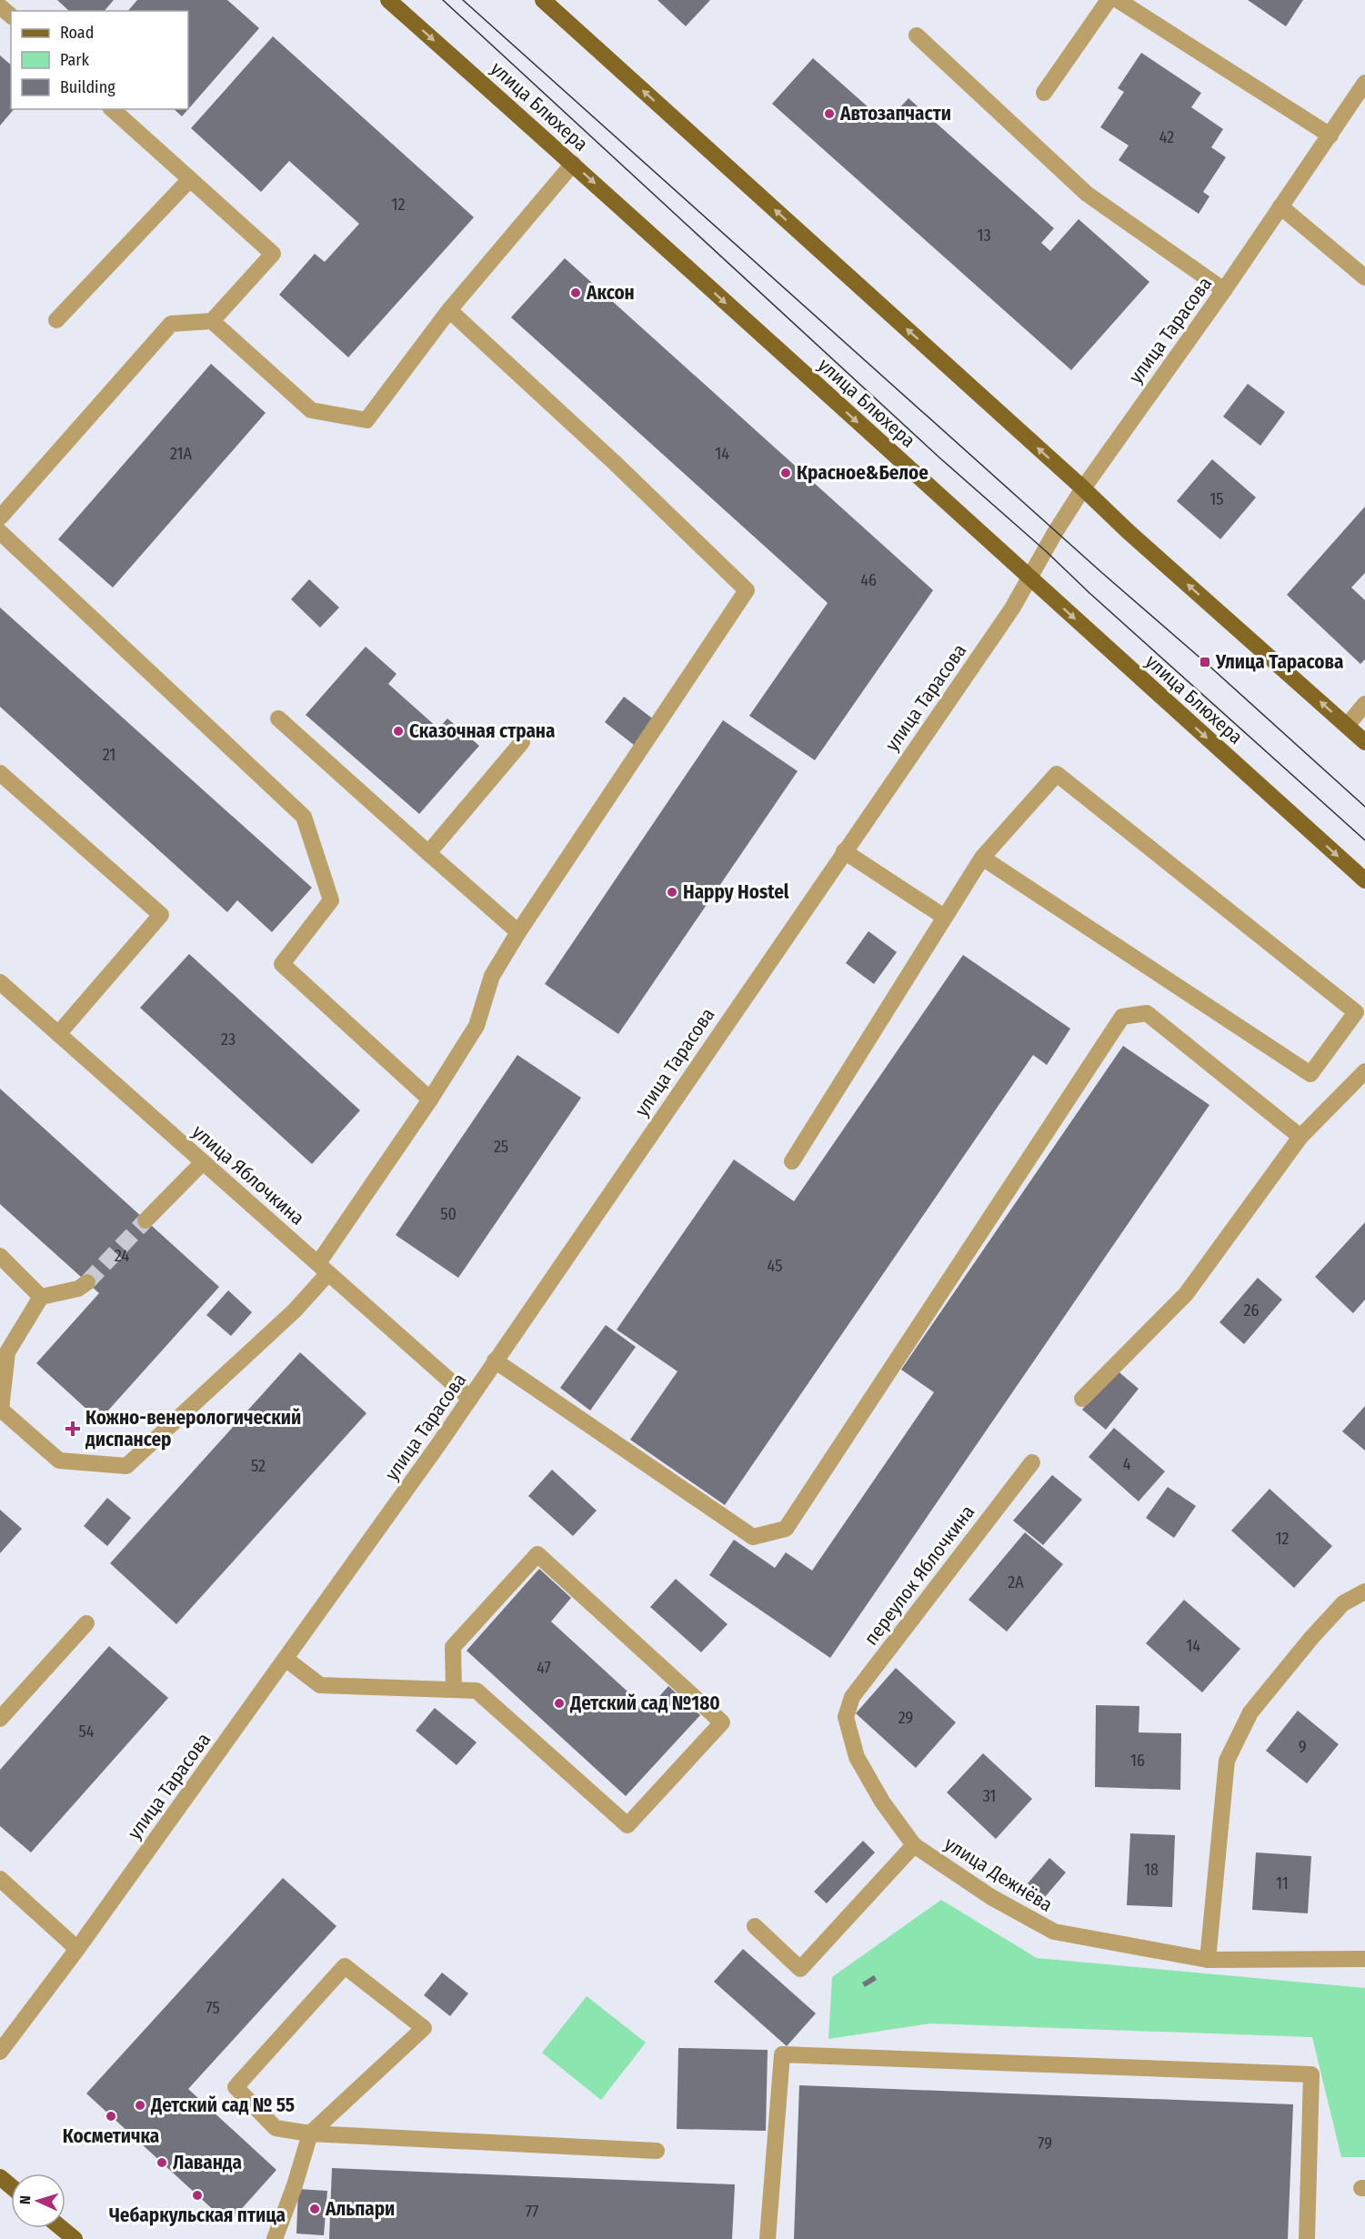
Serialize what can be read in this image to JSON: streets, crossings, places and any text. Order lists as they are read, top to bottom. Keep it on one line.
{"streets":{"main road":["улица Блюхера"],"street":["улица Тарасова","улица Яблочкина","переулок Яблочкина","улица Дежнёва"]},"crossings":[["улица Блюхера","улица Тарасова"],["улица Тарасова","улица Яблочкина"],["переулок Яблочкина","улица Дежнёва"]],"places":{"other":["Автозапчасти","Аксон","Красное&Белое","Сказочная страна","Happy Hostel","Детский сад №180","Детский сад № 55","Косметичка","Лаванда","Чебаркульская птица","Альпари"],"transit":["Улица Тарасова"],"health":["Кожно-венерологический диспансер"]},"house_numbers":["42","12","13","21А","14","15","46","21","23","25","50","24","45","26","4","52","12","2А","14","47","29","54","9","16","31","18","11","75","79","77"],"legend":["Road","Park","Building"],"north":"left"}
